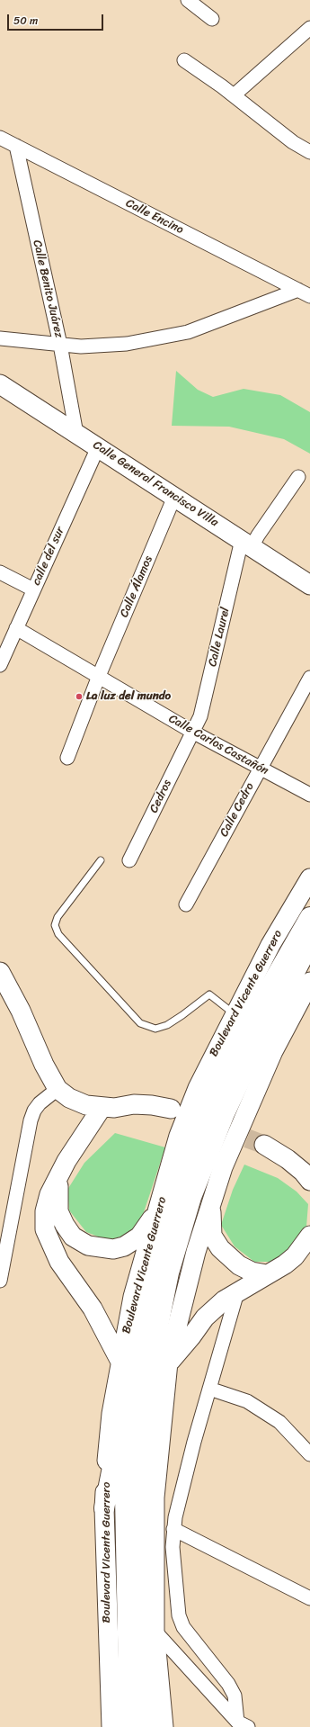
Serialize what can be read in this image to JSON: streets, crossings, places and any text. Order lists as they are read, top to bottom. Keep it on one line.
{"streets":{"highway":["Boulevard Vicente Guerrero"],"main road":["Calle General Francisco Villa"],"street":["Calle Encino","Calle Benito Juárez","calle del sur","Calle Álamos","Calle Laurel","Calle Carlos Castañón","Cedros","Calle Cedro"]},"crossings":[["Calle Encino","Calle Benito Juárez"],["Calle Benito Juárez","Calle General Francisco Villa"],["Calle General Francisco Villa","calle del sur"],["Calle General Francisco Villa","Calle Álamos"],["Calle General Francisco Villa","Calle Laurel"],["calle del sur","Calle Carlos Castañón"],["Calle Álamos","Calle Carlos Castañón"],["Calle Laurel","Calle Carlos Castañón"],["Calle Laurel","Cedros"],["Calle Carlos Castañón","Cedros"],["Calle Carlos Castañón","Calle Cedro"]],"places":["La luz del mundo"],"scale_bar":"50 m"}
